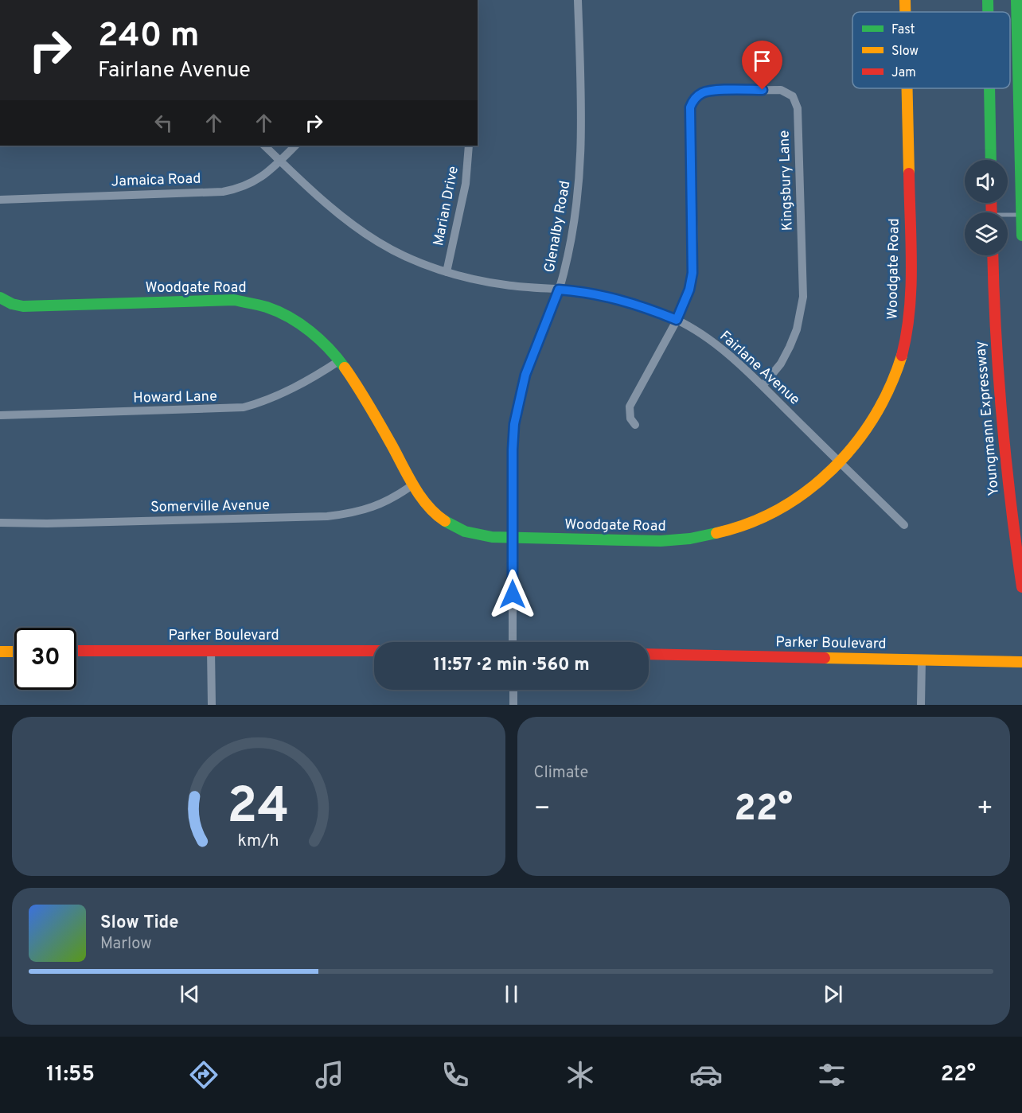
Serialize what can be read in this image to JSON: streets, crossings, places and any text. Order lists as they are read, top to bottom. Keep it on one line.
{"streets":{"main road":["Woodgate Road","Youngmann Expressway","Parker Boulevard"],"street":["Jamaica Road","Kingsbury Lane","Marian Drive","Glenalby Road","Fairlane Avenue","Howard Lane","Somerville Avenue"]},"crossings":[["Jamaica Road","Fairlane Avenue"],["Kingsbury Lane","Fairlane Avenue"],["Marian Drive","Fairlane Avenue"],["Glenalby Road","Woodgate Road"],["Glenalby Road","Fairlane Avenue"],["Woodgate Road","Fairlane Avenue"],["Woodgate Road","Howard Lane"],["Woodgate Road","Somerville Avenue"]],"legend":["Fast","Slow","Jam"],"page":{"turn":["240 m","Fairlane Avenue"],"limit":"30","trip":"11:57 · 2 min · 560 m","tile":"Climate","heat":["−","22°","+"],"song":["Slow Tide","Marlow"],"tabs":["11:55","22°"],"gauge":["24","km/h"]}}
